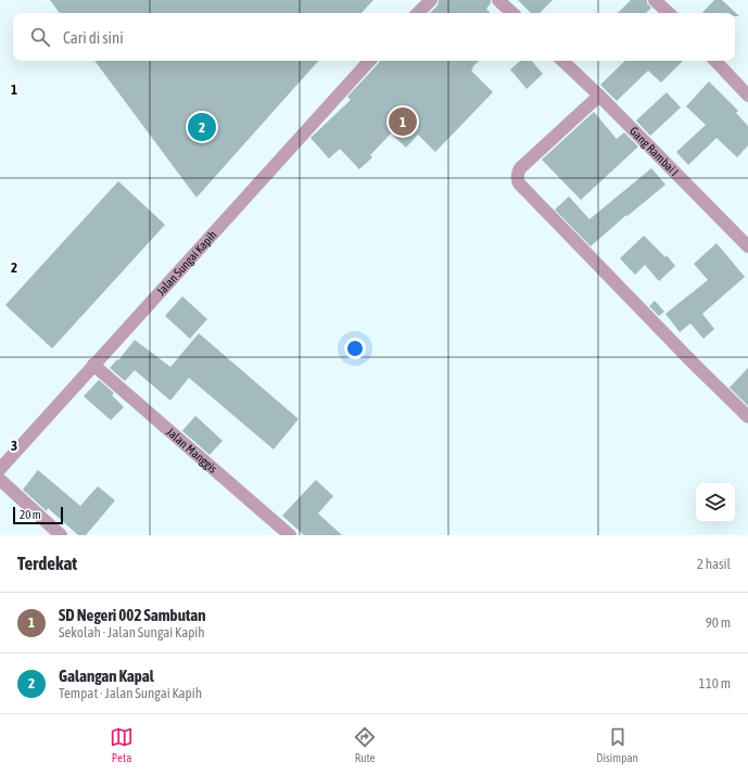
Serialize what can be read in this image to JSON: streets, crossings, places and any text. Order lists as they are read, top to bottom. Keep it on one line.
{"streets":{"street":["Gang Rambai I","Jalan Sungai Kapih","Jalan Manggis"]},"crossings":[["Jalan Sungai Kapih","Jalan Manggis"]],"scale_bar":"20 m","page":{"search":"Cari di sini","pins":["1","2"],"scale":"20 m","heading":["Terdekat","2 hasil"],"list":[{"mark":"1","name":"SD Negeri 002 Sambutan","note":"Sekolah · Jalan Sungai Kapih","value":"90 m"},{"mark":"2","name":"Galangan Kapal","note":"Tempat · Jalan Sungai Kapih","value":"110 m"}],"nav":["Peta","Rute","Disimpan"]},"grid":{"rows":["1","2","3"]}}
